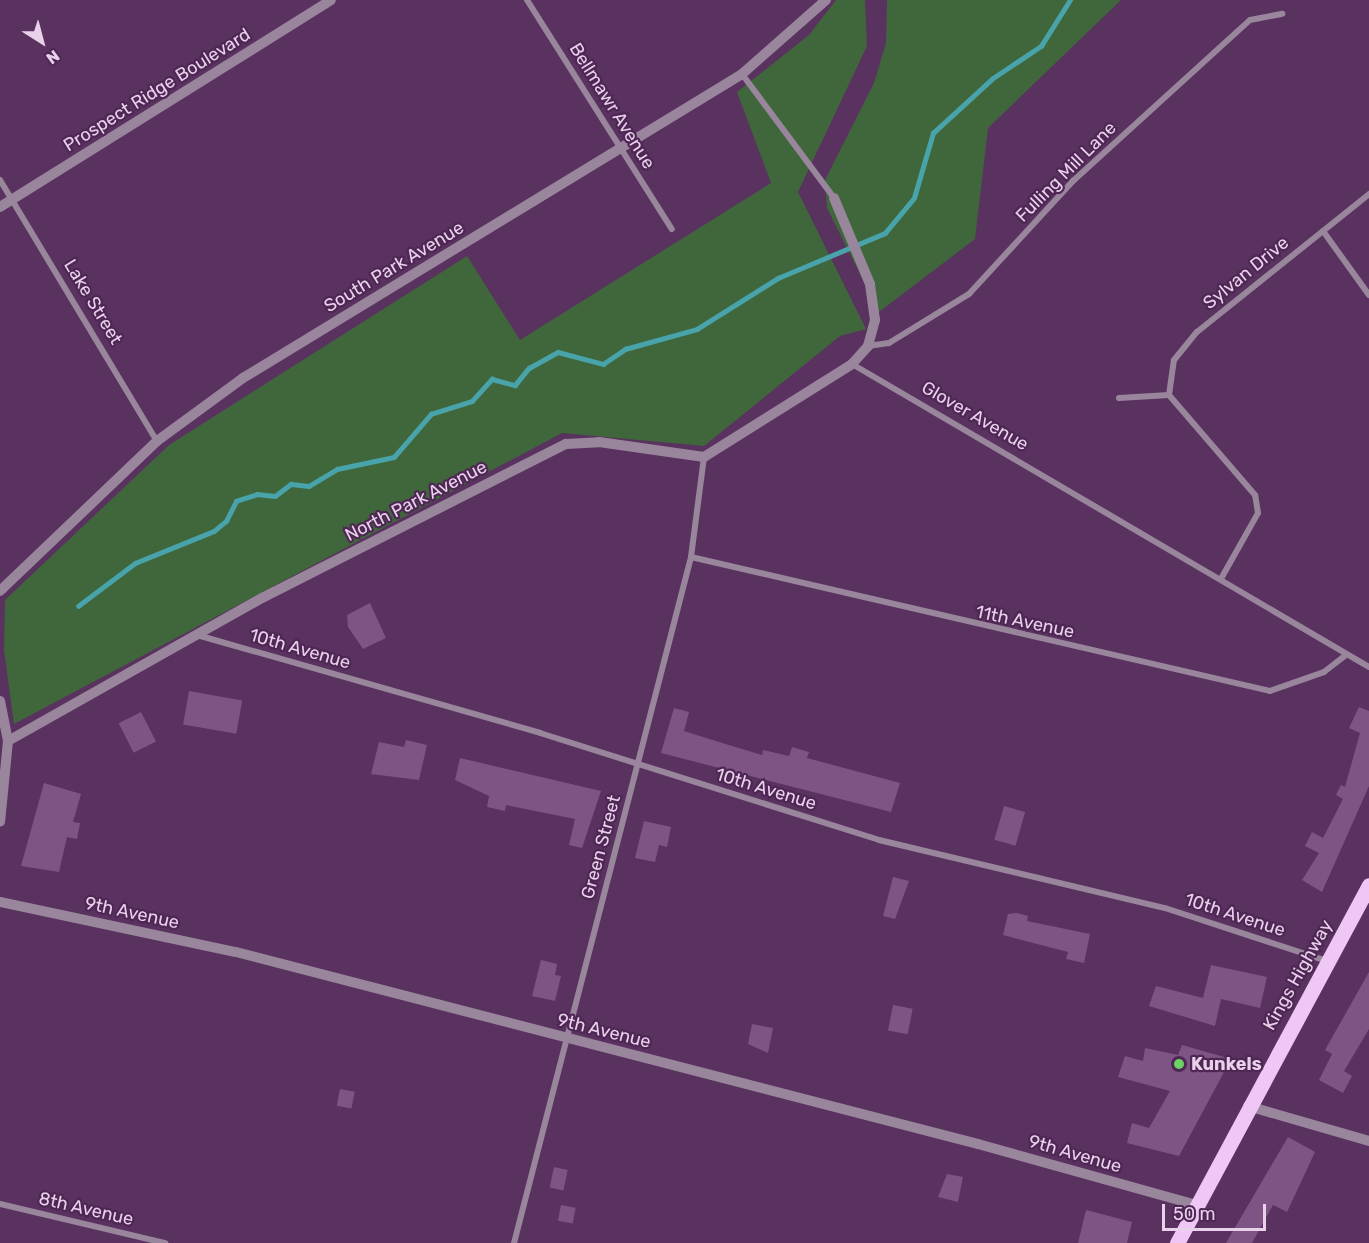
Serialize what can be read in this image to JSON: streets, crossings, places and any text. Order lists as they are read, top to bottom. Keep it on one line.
{"streets":{"main road":["Kings Highway"],"street":["Prospect Ridge Boulevard","Bellmawr Avenue","Fulling Mill Lane","South Park Avenue","Sylvan Drive","Lake Street","Glover Avenue","North Park Avenue","11th Avenue","10th Avenue","Green Street","9th Avenue","8th Avenue"]},"crossings":[["Prospect Ridge Boulevard","Lake Street"],["Bellmawr Avenue","South Park Avenue"],["South Park Avenue","Lake Street"],["Glover Avenue","11th Avenue"],["North Park Avenue","10th Avenue"],["North Park Avenue","Green Street"],["11th Avenue","Green Street"],["10th Avenue","Green Street"],["10th Avenue","Kings Highway"],["Green Street","9th Avenue"],["9th Avenue","Kings Highway"]],"places":["Kunkels"],"scale_bar":"50 m","north":"bottom right"}
